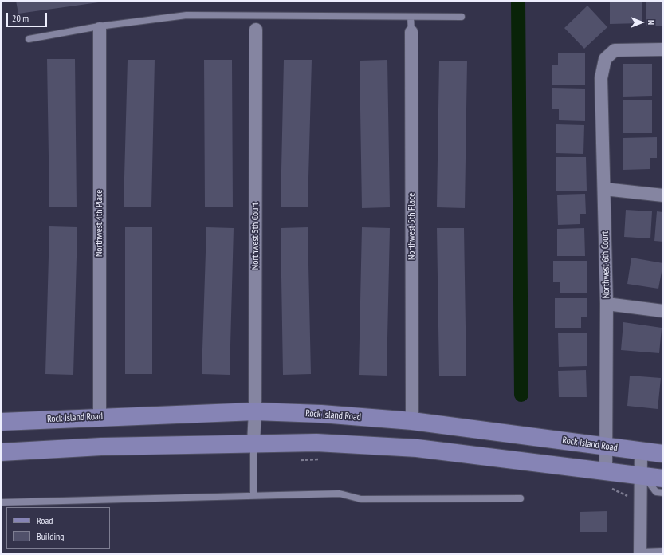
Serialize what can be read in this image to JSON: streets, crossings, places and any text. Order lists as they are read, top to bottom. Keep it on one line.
{"streets":{"main road":["Rock Island Road"],"street":["Northwest 4th Place","Northwest 5th Place","Northwest 5th Court","Northwest 6th Court"]},"crossings":[["Northwest 4th Place","Rock Island Road"],["Northwest 5th Place","Rock Island Road"],["Northwest 5th Court","Rock Island Road"],["Northwest 6th Court","Rock Island Road"]],"legend":["Road","Building"],"scale_bar":"20 m","north":"right"}
